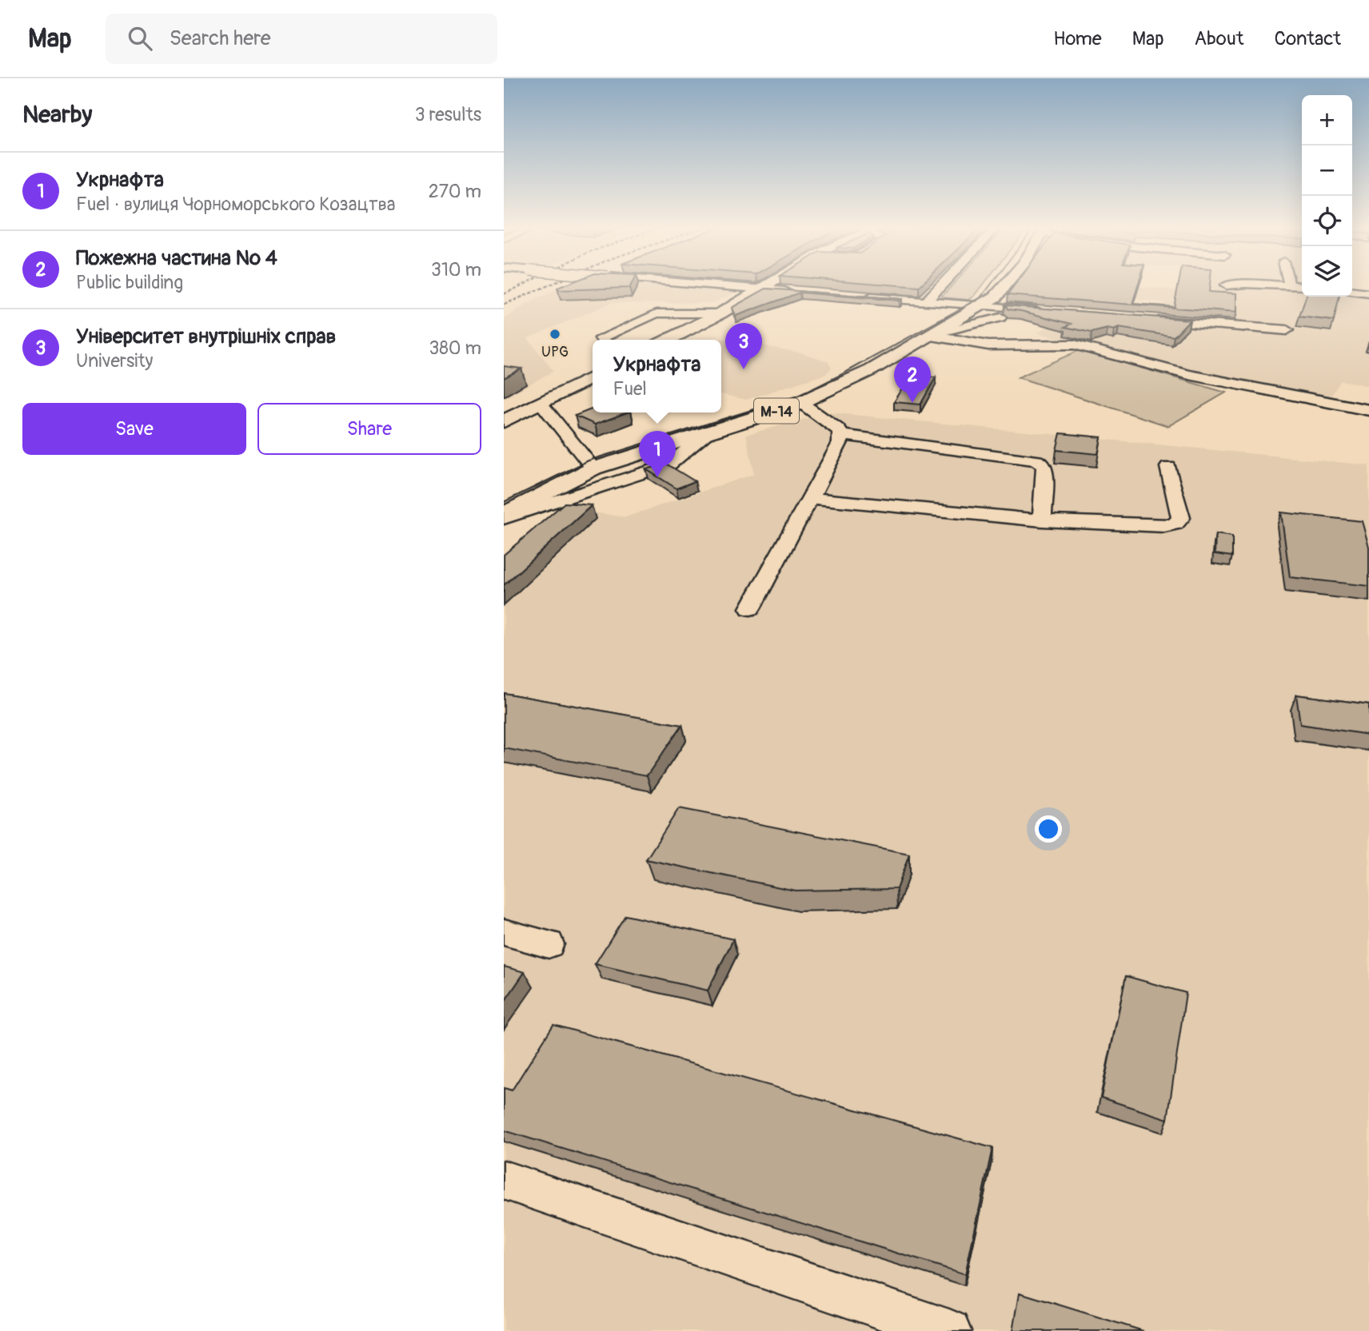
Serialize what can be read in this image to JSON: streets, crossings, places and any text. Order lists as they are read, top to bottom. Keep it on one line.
{"streets":{"main road":["М-14"]},"places":["UPG"],"page":{"header":"Map","search":"Search here","nav":["Home","Map","About","Contact"],"heading":["Nearby","3 results"],"map_buttons":["+","−"],"list":[{"mark":"1","name":"Укрнафта","note":"Fuel · вулиця Чорноморського Козацтва","value":"270 m"},{"mark":"2","name":"Пожежна частина № 4","note":"Public building","value":"310 m"},{"mark":"3","name":"Університет внутрішніх справ","note":"University","value":"380 m"}],"pins":["3","2","1"],"popup":["Укрнафта","Fuel"],"buttons":["Save","Share"]}}
